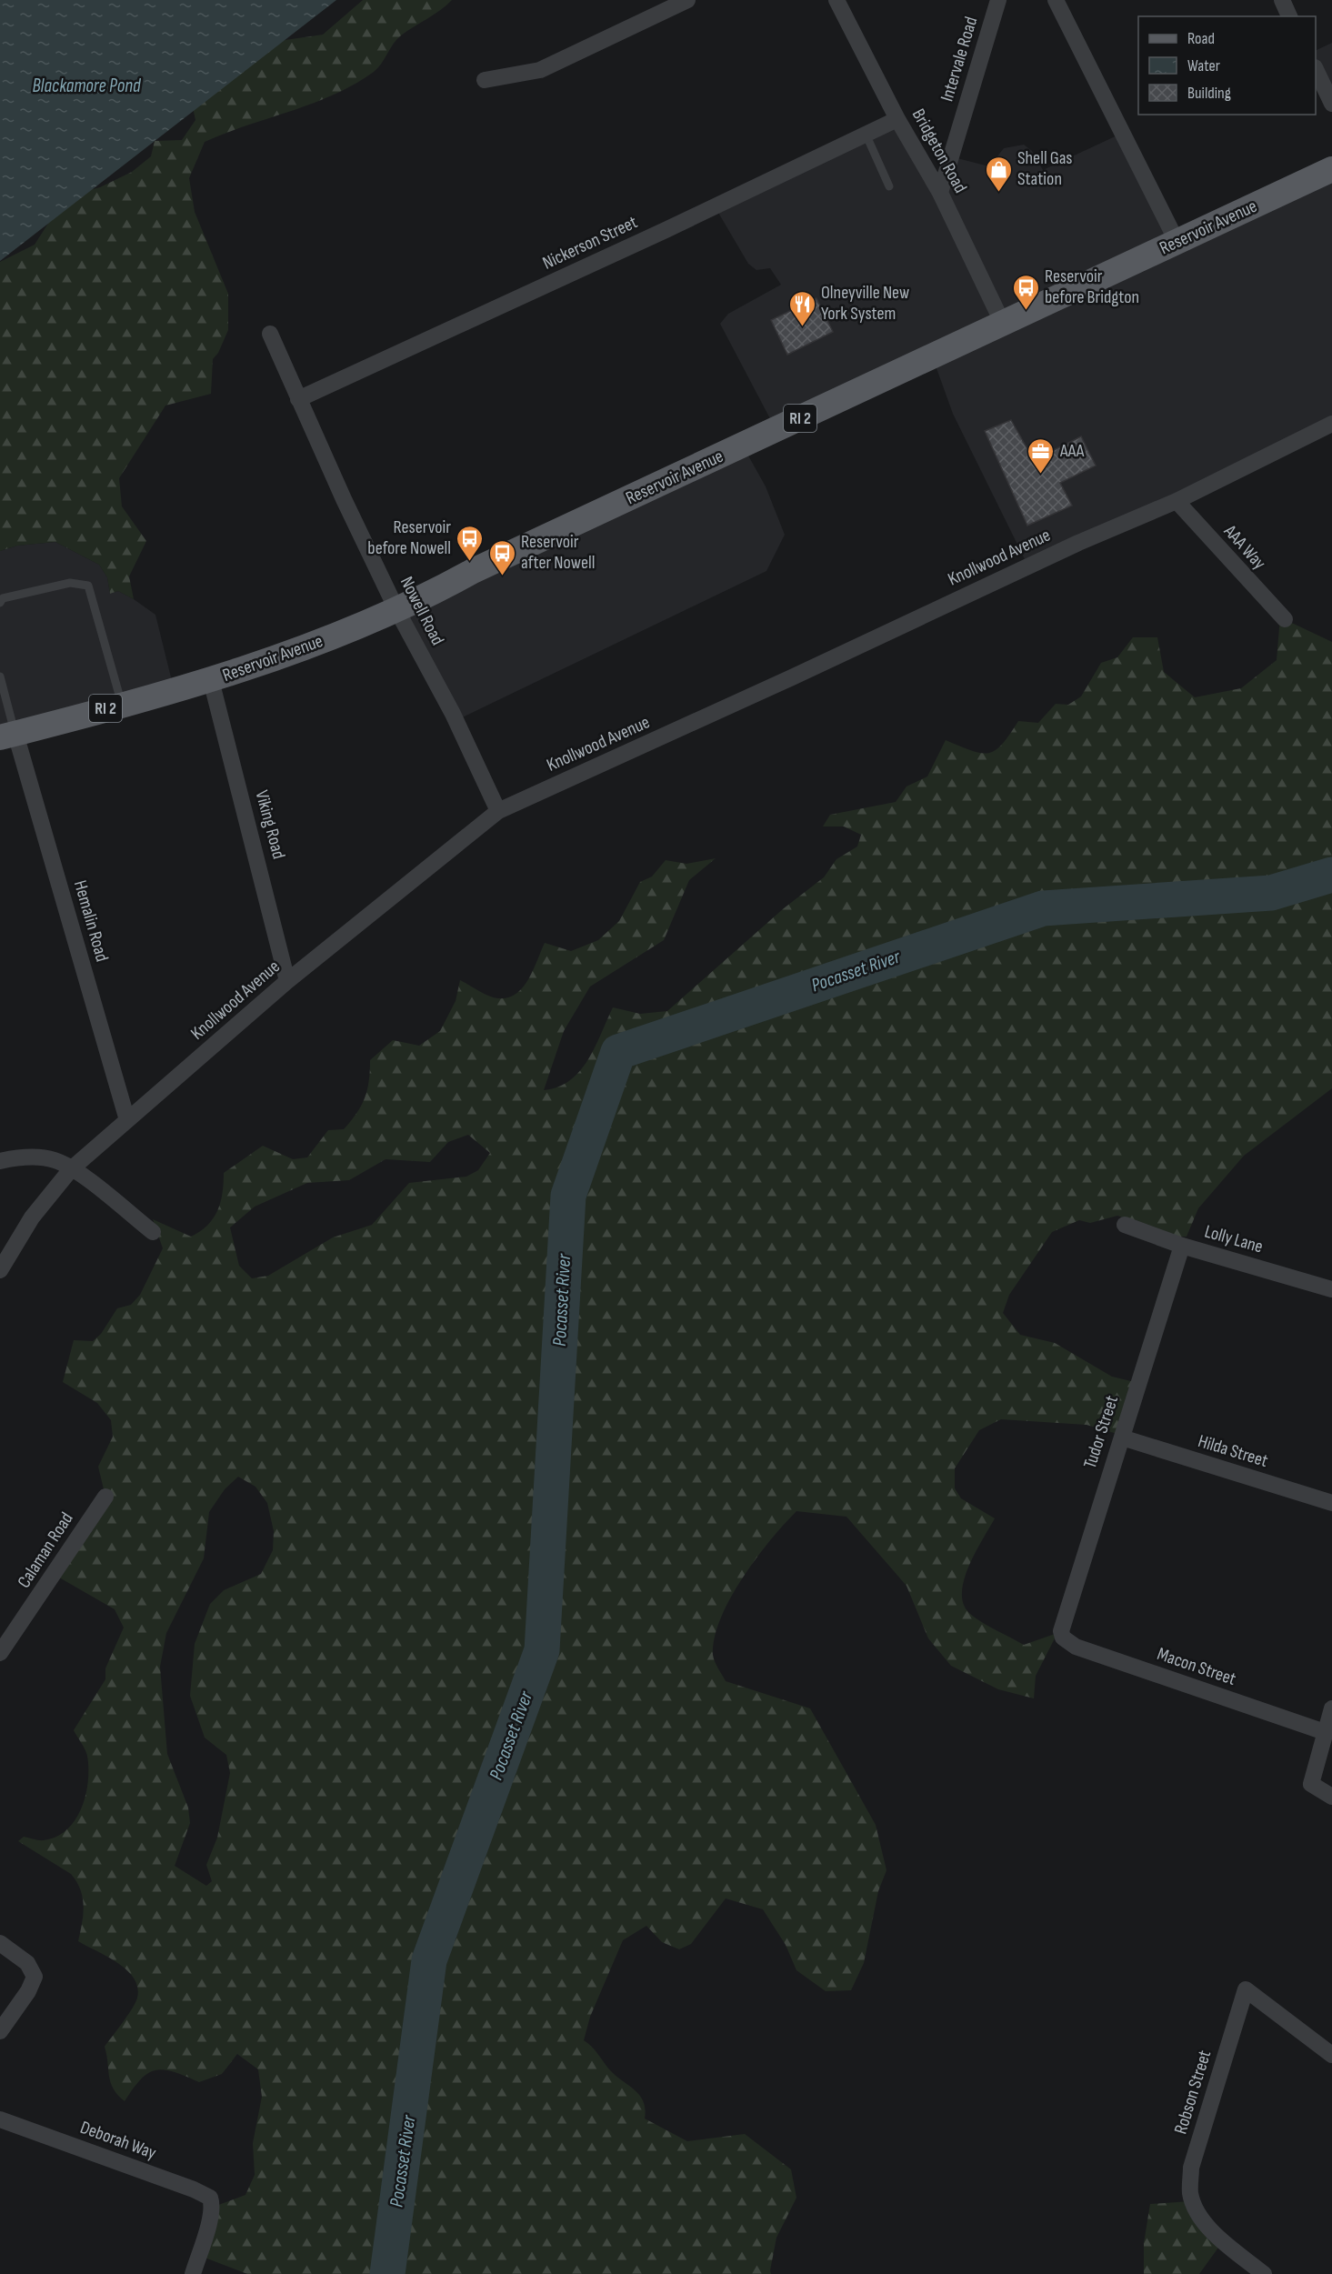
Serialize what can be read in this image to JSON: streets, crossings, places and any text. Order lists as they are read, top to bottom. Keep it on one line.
{"streets":{"main road":["Reservoir Avenue","RI 2"],"street":["Intervale Road","Bridgeton Road","Nickerson Street","AAA Way","Knollwood Avenue","Nowell Road","Viking Road","Hemalin Road","Lolly Lane","Tudor Street","Hilda Street","Calaman Road","Macon Street","Robson Street","Deborah Way"]},"crossings":[["Intervale Road","Bridgeton Road"],["Bridgeton Road","Reservoir Avenue"],["Bridgeton Road","Nickerson Street"],["Reservoir Avenue","Nowell Road"],["Reservoir Avenue","Viking Road"],["Reservoir Avenue","Hemalin Road"],["Nickerson Street","Nowell Road"],["AAA Way","Knollwood Avenue"],["Knollwood Avenue","Nowell Road"],["Knollwood Avenue","Viking Road"],["Knollwood Avenue","Hemalin Road"],["Lolly Lane","Tudor Street"],["Tudor Street","Hilda Street"],["Tudor Street","Macon Street"]],"water":["Blackamore Pond","Pocasset River"],"places":{"shop":["Shell Gas Station"],"bus stop":["Reservoir before Bridgton","Reservoir before Nowell","Reservoir after Nowell"],"restaurant":["Olneyville New York System"],"office":["AAA"]},"legend":["Road","Water","Building"]}
